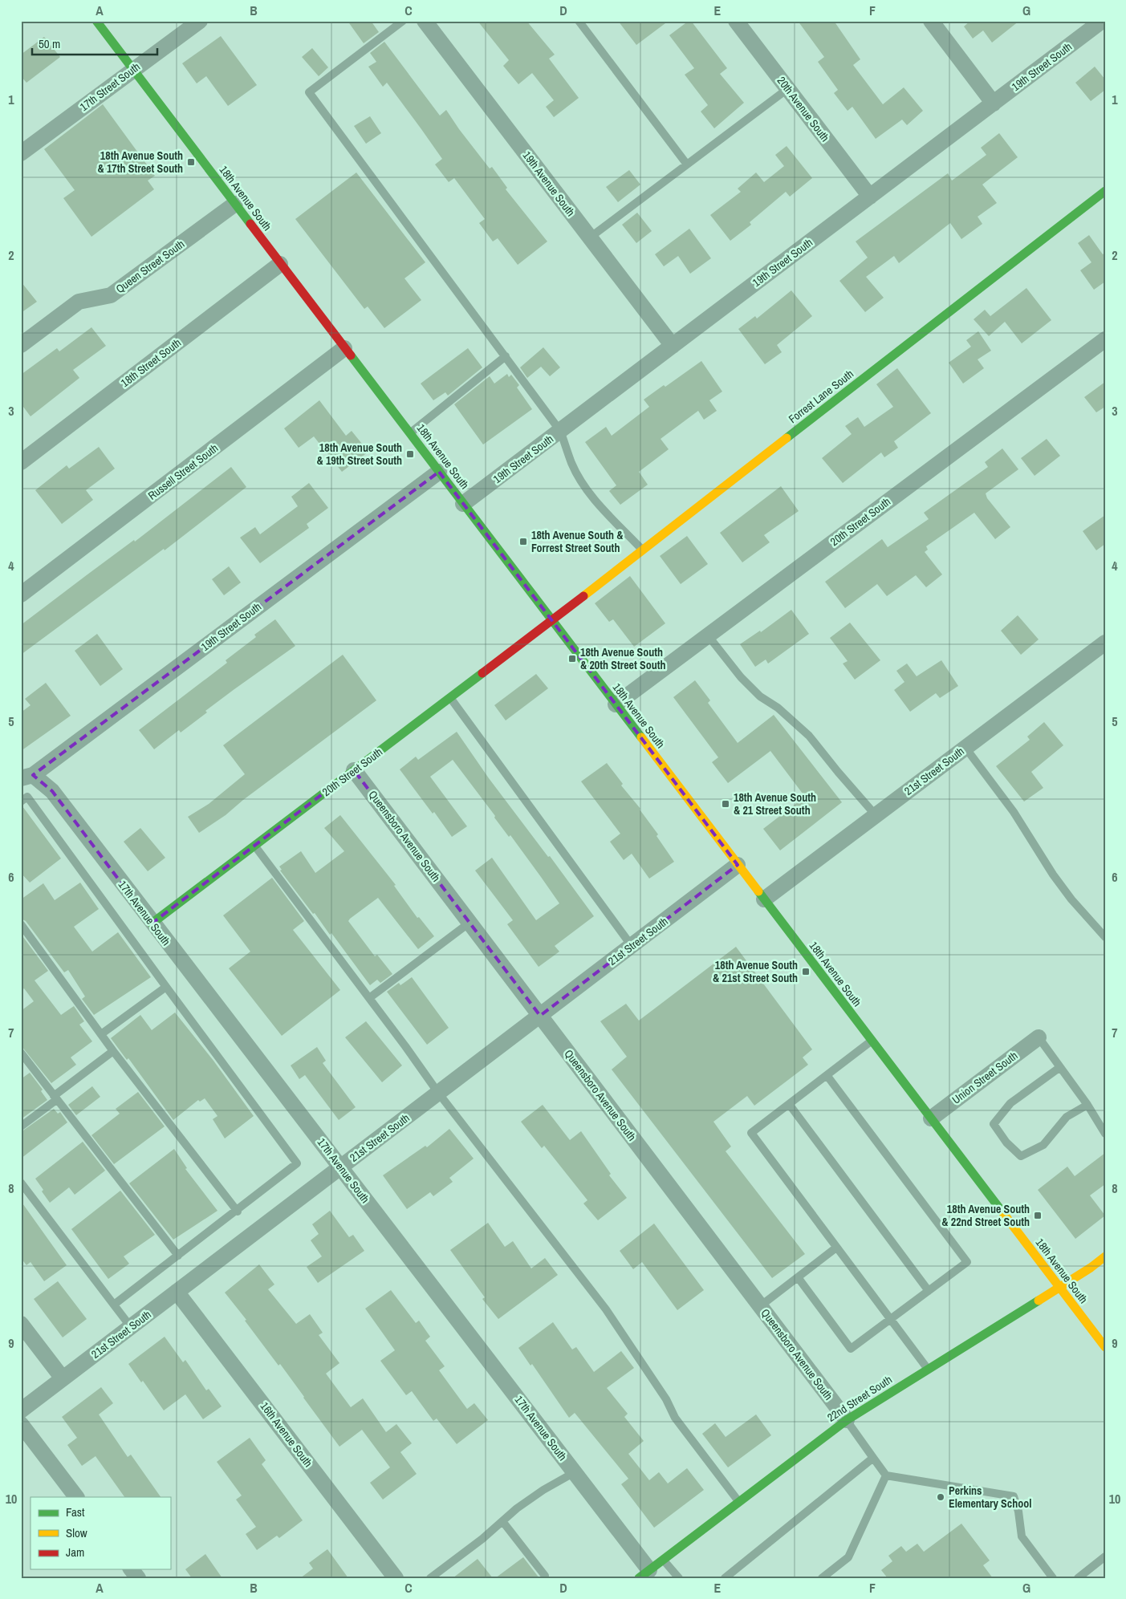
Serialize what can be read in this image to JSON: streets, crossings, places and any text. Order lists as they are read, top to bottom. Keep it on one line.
{"streets":{"street":["19th Street South","17th Street South","20th Avenue South","19th Avenue South","18th Avenue South","Queen Street South","18th Street South","Forrest Lane South","Russell Street South","20th Street South","21st Street South","Queensboro Avenue South","17th Avenue South","Union Street South","22nd Street South","16th Avenue South"]},"crossings":[["19th Street South","20th Avenue South"],["19th Street South","19th Avenue South"],["19th Street South","18th Avenue South"],["19th Street South","17th Avenue South"],["17th Street South","18th Avenue South"],["18th Avenue South","Queen Street South"],["18th Avenue South","18th Street South"],["18th Avenue South","Forrest Lane South"],["18th Avenue South","Russell Street South"],["18th Avenue South","20th Street South"],["18th Avenue South","21st Street South"],["18th Avenue South","Union Street South"],["18th Avenue South","22nd Street South"],["Forrest Lane South","20th Street South"],["20th Street South","Queensboro Avenue South"],["20th Street South","17th Avenue South"],["21st Street South","Queensboro Avenue South"],["21st Street South","17th Avenue South"],["21st Street South","16th Avenue South"],["Queensboro Avenue South","22nd Street South"],["17th Avenue South","22nd Street South"]],"places":{"transit":["18th Avenue South & 17th Street South","18th Avenue South & 19th Street South","18th Avenue South & Forrest Street South","18th Avenue South & 20th Street South","18th Avenue South & 21 Street South","18th Avenue South & 21st Street South","18th Avenue South & 22nd Street South"],"other":["Perkins Elementary School"]},"legend":["Fast","Slow","Jam"],"scale_bar":"50 m","grid":{"columns":["A","B","C","D","E","F","G"],"rows":["1","2","3","4","5","6","7","8","9","10"]}}
